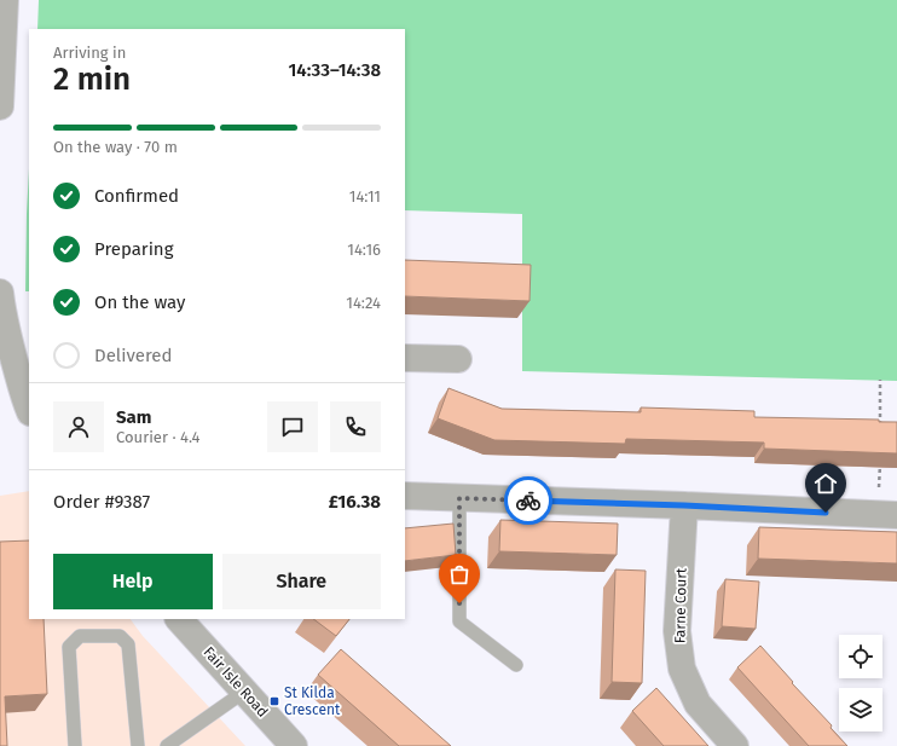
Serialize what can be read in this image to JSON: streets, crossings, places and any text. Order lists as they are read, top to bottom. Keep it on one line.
{"streets":{"street":["Farne Court","Fair Isle Road"]},"places":{"transit":["St Kilda Crescent"]},"page":{"heading":["2 min","Arriving in","14:33–14:38"],"panel":["Sam","Courier · 4.4","Order #9387","£16.38"],"bar":"On the way · 70 m","list":[["Confirmed","14:11"],["Preparing","14:16"],["On the way","14:24"],"Delivered"],"buttons":["Help","Share"]}}
